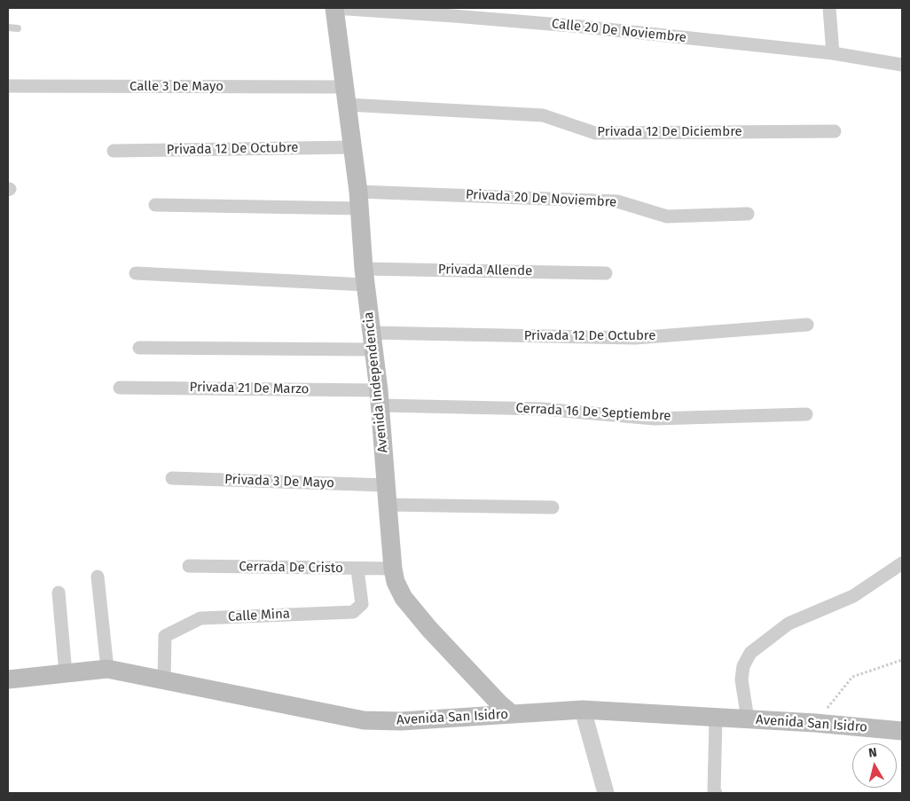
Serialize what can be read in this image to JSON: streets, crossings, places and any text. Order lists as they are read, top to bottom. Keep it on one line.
{"streets":{"main road":["Avenida Independencia","Avenida San Isidro"],"street":["Calle 20 De Noviembre","Calle 3 De Mayo","Privada 12 De Diciembre","Privada 12 De Octubre","Privada 20 De Noviembre","Privada Allende","Privada 21 De Marzo","Cerrada 16 De Septiembre","Privada 3 De Mayo","Cerrada De Cristo","Calle Mina"]},"crossings":[["Calle 20 De Noviembre","Avenida Independencia"],["Calle 3 De Mayo","Privada 12 De Diciembre"],["Calle 3 De Mayo","Avenida Independencia"],["Privada 12 De Diciembre","Avenida Independencia"],["Privada 12 De Octubre","Avenida Independencia"],["Privada 20 De Noviembre","Avenida Independencia"],["Privada Allende","Avenida Independencia"],["Avenida Independencia","Privada 21 De Marzo"],["Avenida Independencia","Cerrada 16 De Septiembre"],["Avenida Independencia","Privada 3 De Mayo"],["Avenida Independencia","Cerrada De Cristo"],["Avenida Independencia","Avenida San Isidro"],["Privada 21 De Marzo","Cerrada 16 De Septiembre"],["Cerrada De Cristo","Calle Mina"],["Calle Mina","Avenida San Isidro"]],"north":"top"}
